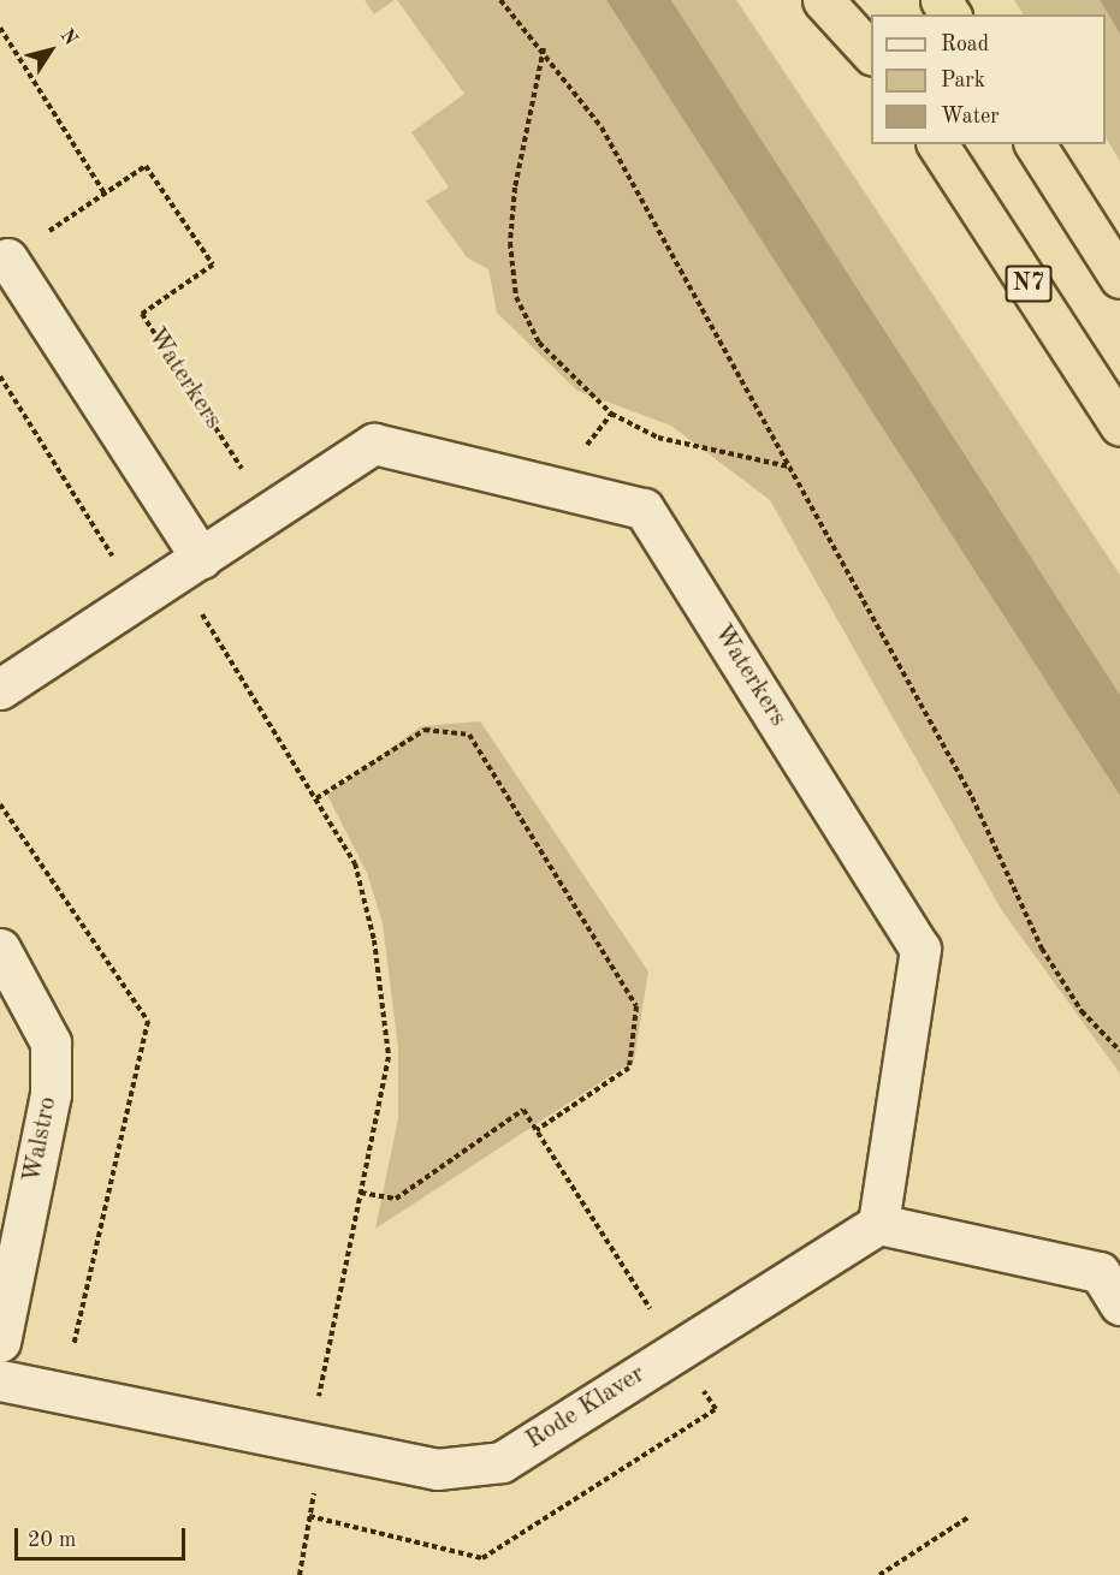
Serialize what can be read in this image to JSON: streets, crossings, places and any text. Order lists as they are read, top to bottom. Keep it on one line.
{"streets":{"highway":["N7"],"street":["Waterkers","Walstro","Rode Klaver"]},"crossings":[["Waterkers","Rode Klaver"]],"legend":["Road","Park","Water"],"scale_bar":"20 m","north":"top right"}
